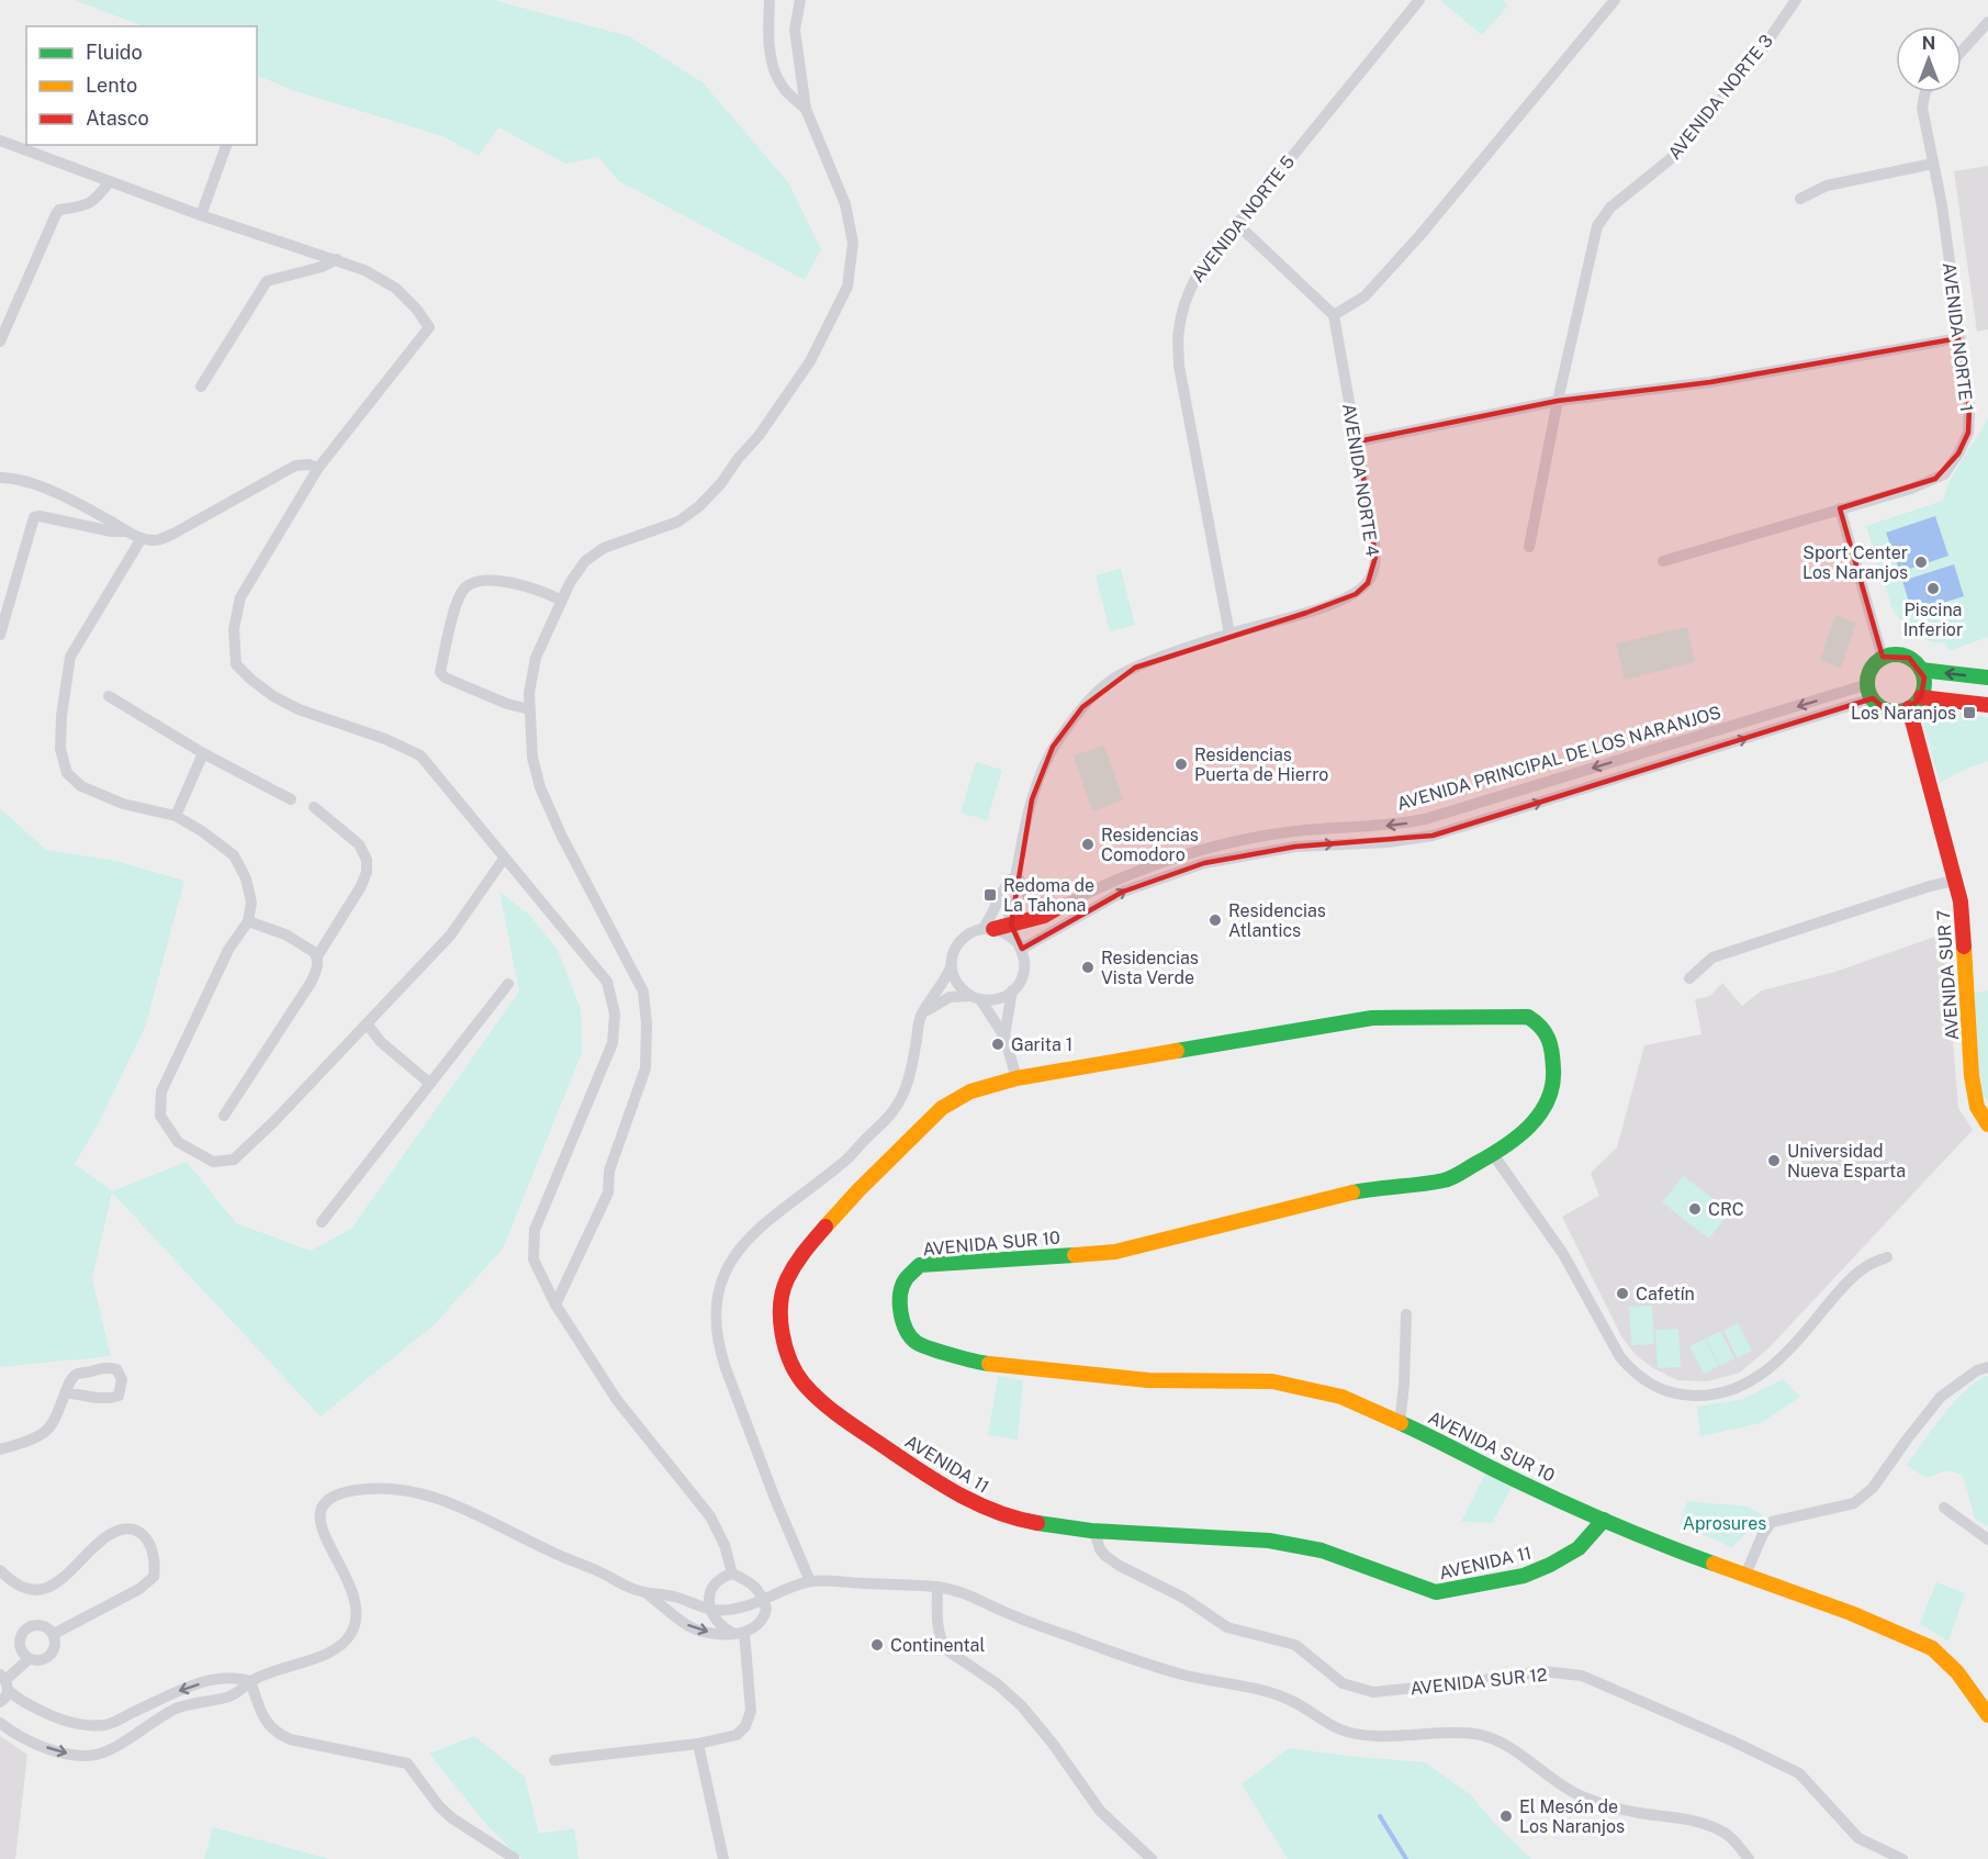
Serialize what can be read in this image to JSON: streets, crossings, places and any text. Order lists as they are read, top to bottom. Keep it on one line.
{"streets":{"street":["AVENIDA NORTE 3","AVENIDA NORTE 5","AVENIDA NORTE 1","AVENIDA NORTE 4","AVENIDA PRINCIPAL DE LOS NARANJOS","AVENIDA SUR 7","AVENIDA SUR 10","AVENIDA 11","AVENIDA SUR 12"]},"crossings":[["AVENIDA NORTE 5","AVENIDA NORTE 4"],["AVENIDA NORTE 4","AVENIDA PRINCIPAL DE LOS NARANJOS"],["AVENIDA PRINCIPAL DE LOS NARANJOS","AVENIDA SUR 7"],["AVENIDA SUR 10","AVENIDA 11"],["AVENIDA 11","AVENIDA SUR 12"]],"parks":["Aprosures"],"places":{"other":["Sport Center Los Naranjos","Piscina Inferior","Residencias Puerta de Hierro","Residencias Comodoro","Residencias Atlantics","Residencias Vista Verde","Garita 1","Universidad Nueva Esparta","CRC","Cafetín","Continental","El Mesón de Los Naranjos"],"transit":["Los Naranjos","Redoma de La Tahona"]},"legend":["Fluido","Lento","Atasco"],"north":"top"}
